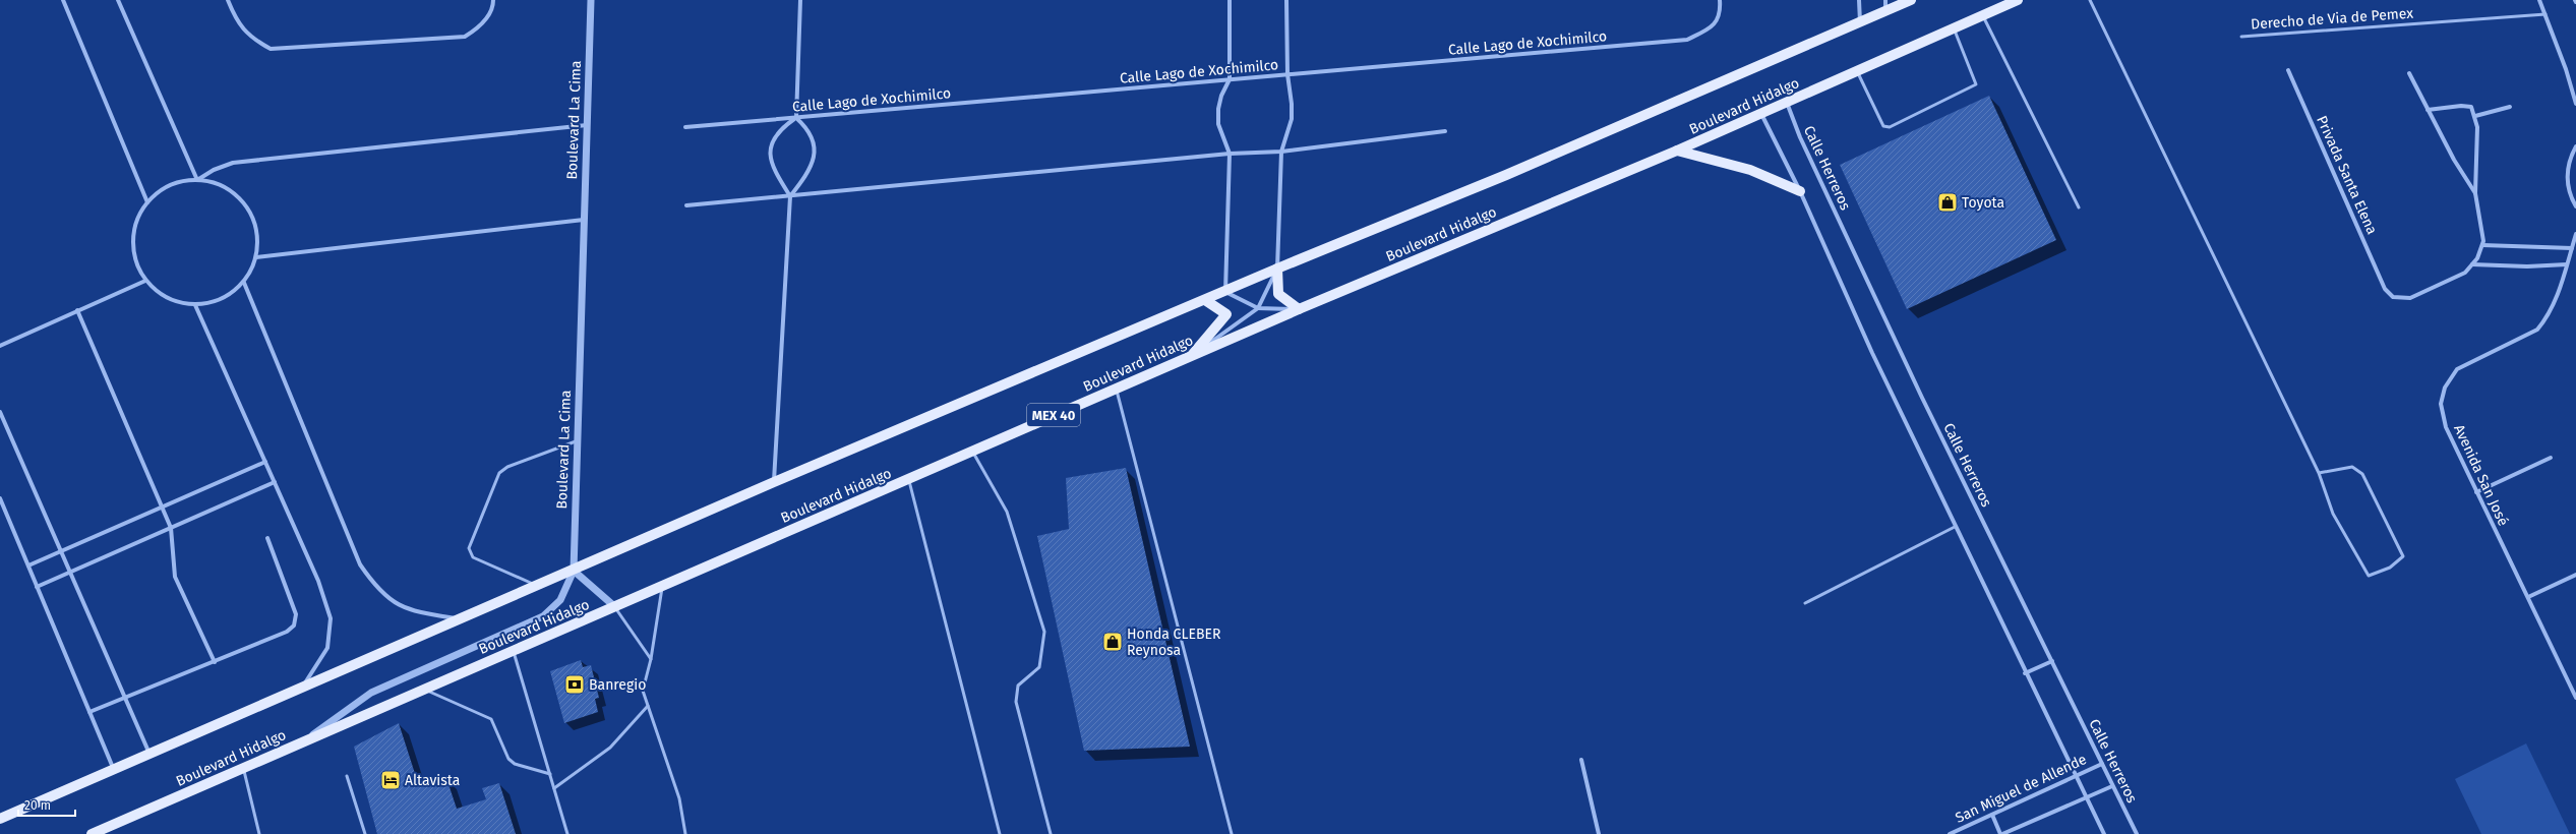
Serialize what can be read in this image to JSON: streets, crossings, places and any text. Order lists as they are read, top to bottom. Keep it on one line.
{"streets":{"main road":["Boulevard Hidalgo","MEX 40"],"street":["Calle Lago de Xochimilco","Boulevard La Cima","Calle Herreros","Privada Santa Elena","Avenida San José","San Miguel de Allende"],"lane":["Derecho de Via de Pemex"]},"crossings":[["Boulevard Hidalgo","Boulevard La Cima"],["Boulevard Hidalgo","Calle Herreros"],["Calle Herreros","San Miguel de Allende"]],"places":{"shop":["Toyota","Honda CLEBER Reynosa"],"bank":["Banregio"],"hotel":["Altavista"]},"scale_bar":"20 m"}
